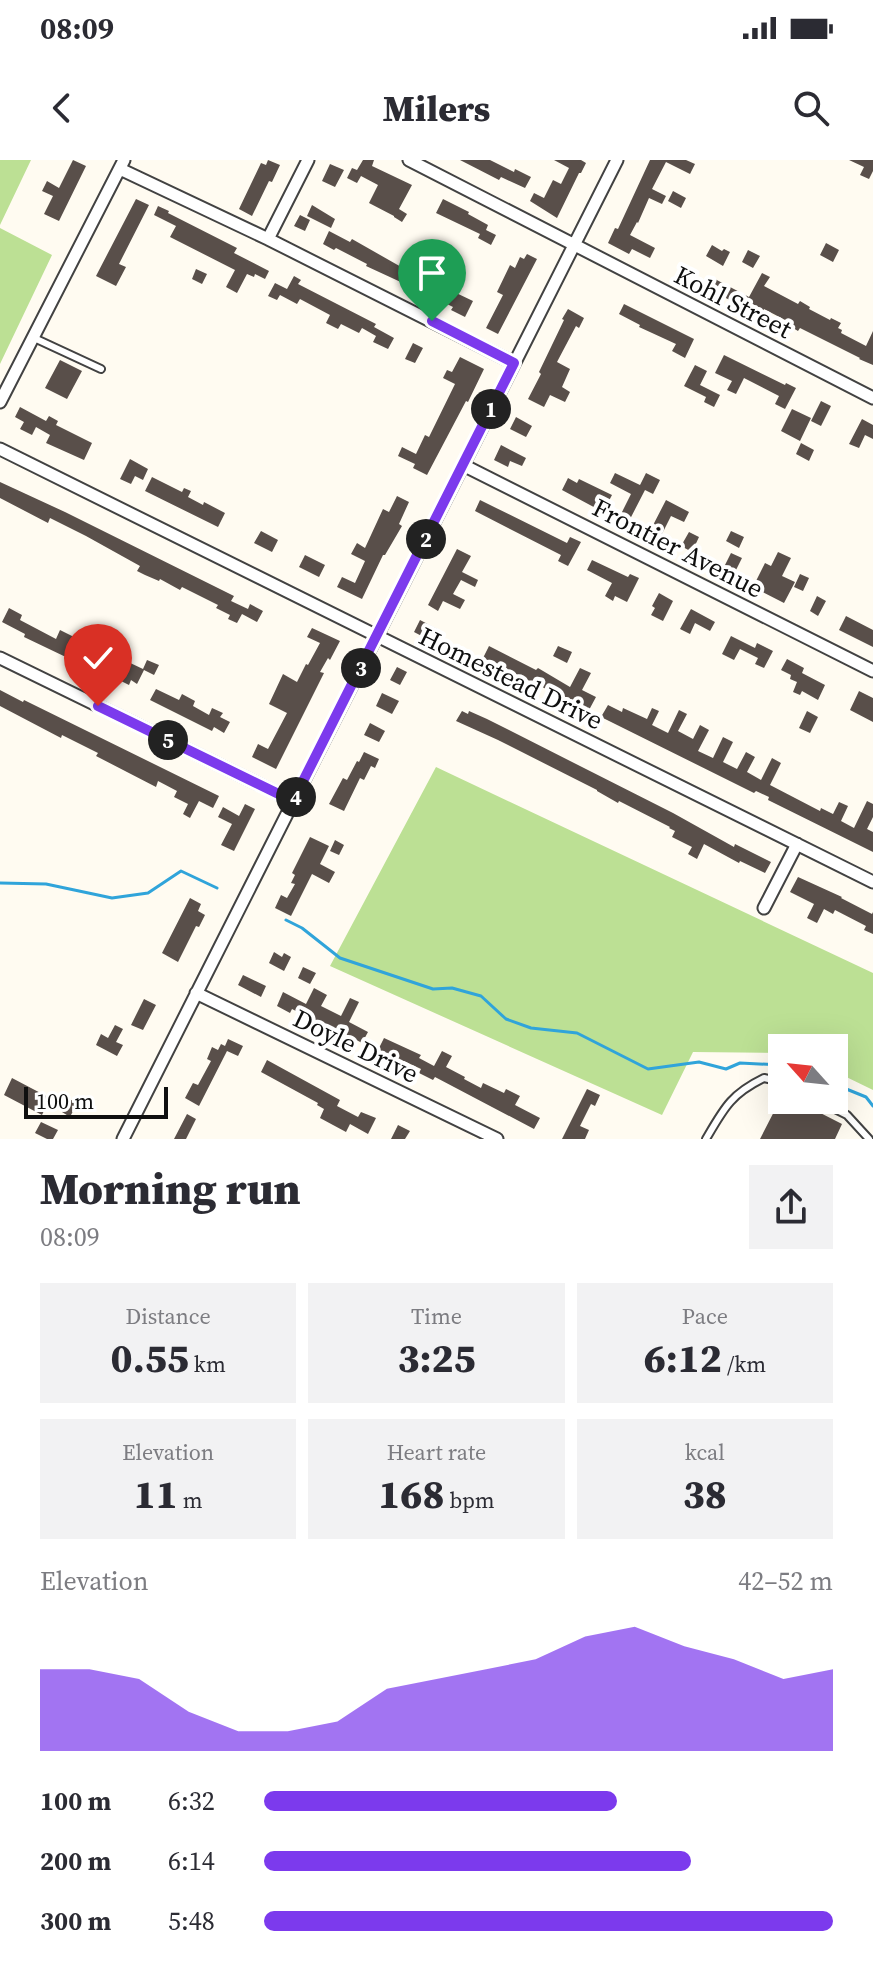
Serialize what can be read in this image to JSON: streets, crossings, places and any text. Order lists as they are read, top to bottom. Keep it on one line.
{"streets":{"street":["Kohl Street","Frontier Avenue","Homestead Drive","Doyle Drive"]},"scale_bar":"100 m","north":"top left","page":{"status":"08:09","header":"Milers","pins":["1","2","3","5","4"],"scale":"100 m","heading":["Morning run","08:09"],"stats":[["Distance","0.55 km"],["Time","3:25"],["Pace","6:12 /km"],["Elevation","11 m"],["Heart rate","168 bpm"],["kcal","38"]],"chart":["Elevation","42–52 m"],"list":[{"name":"100 m","note":"6:32"},{"name":"200 m","note":"6:14"},{"name":"300 m","note":"5:48"}]}}
